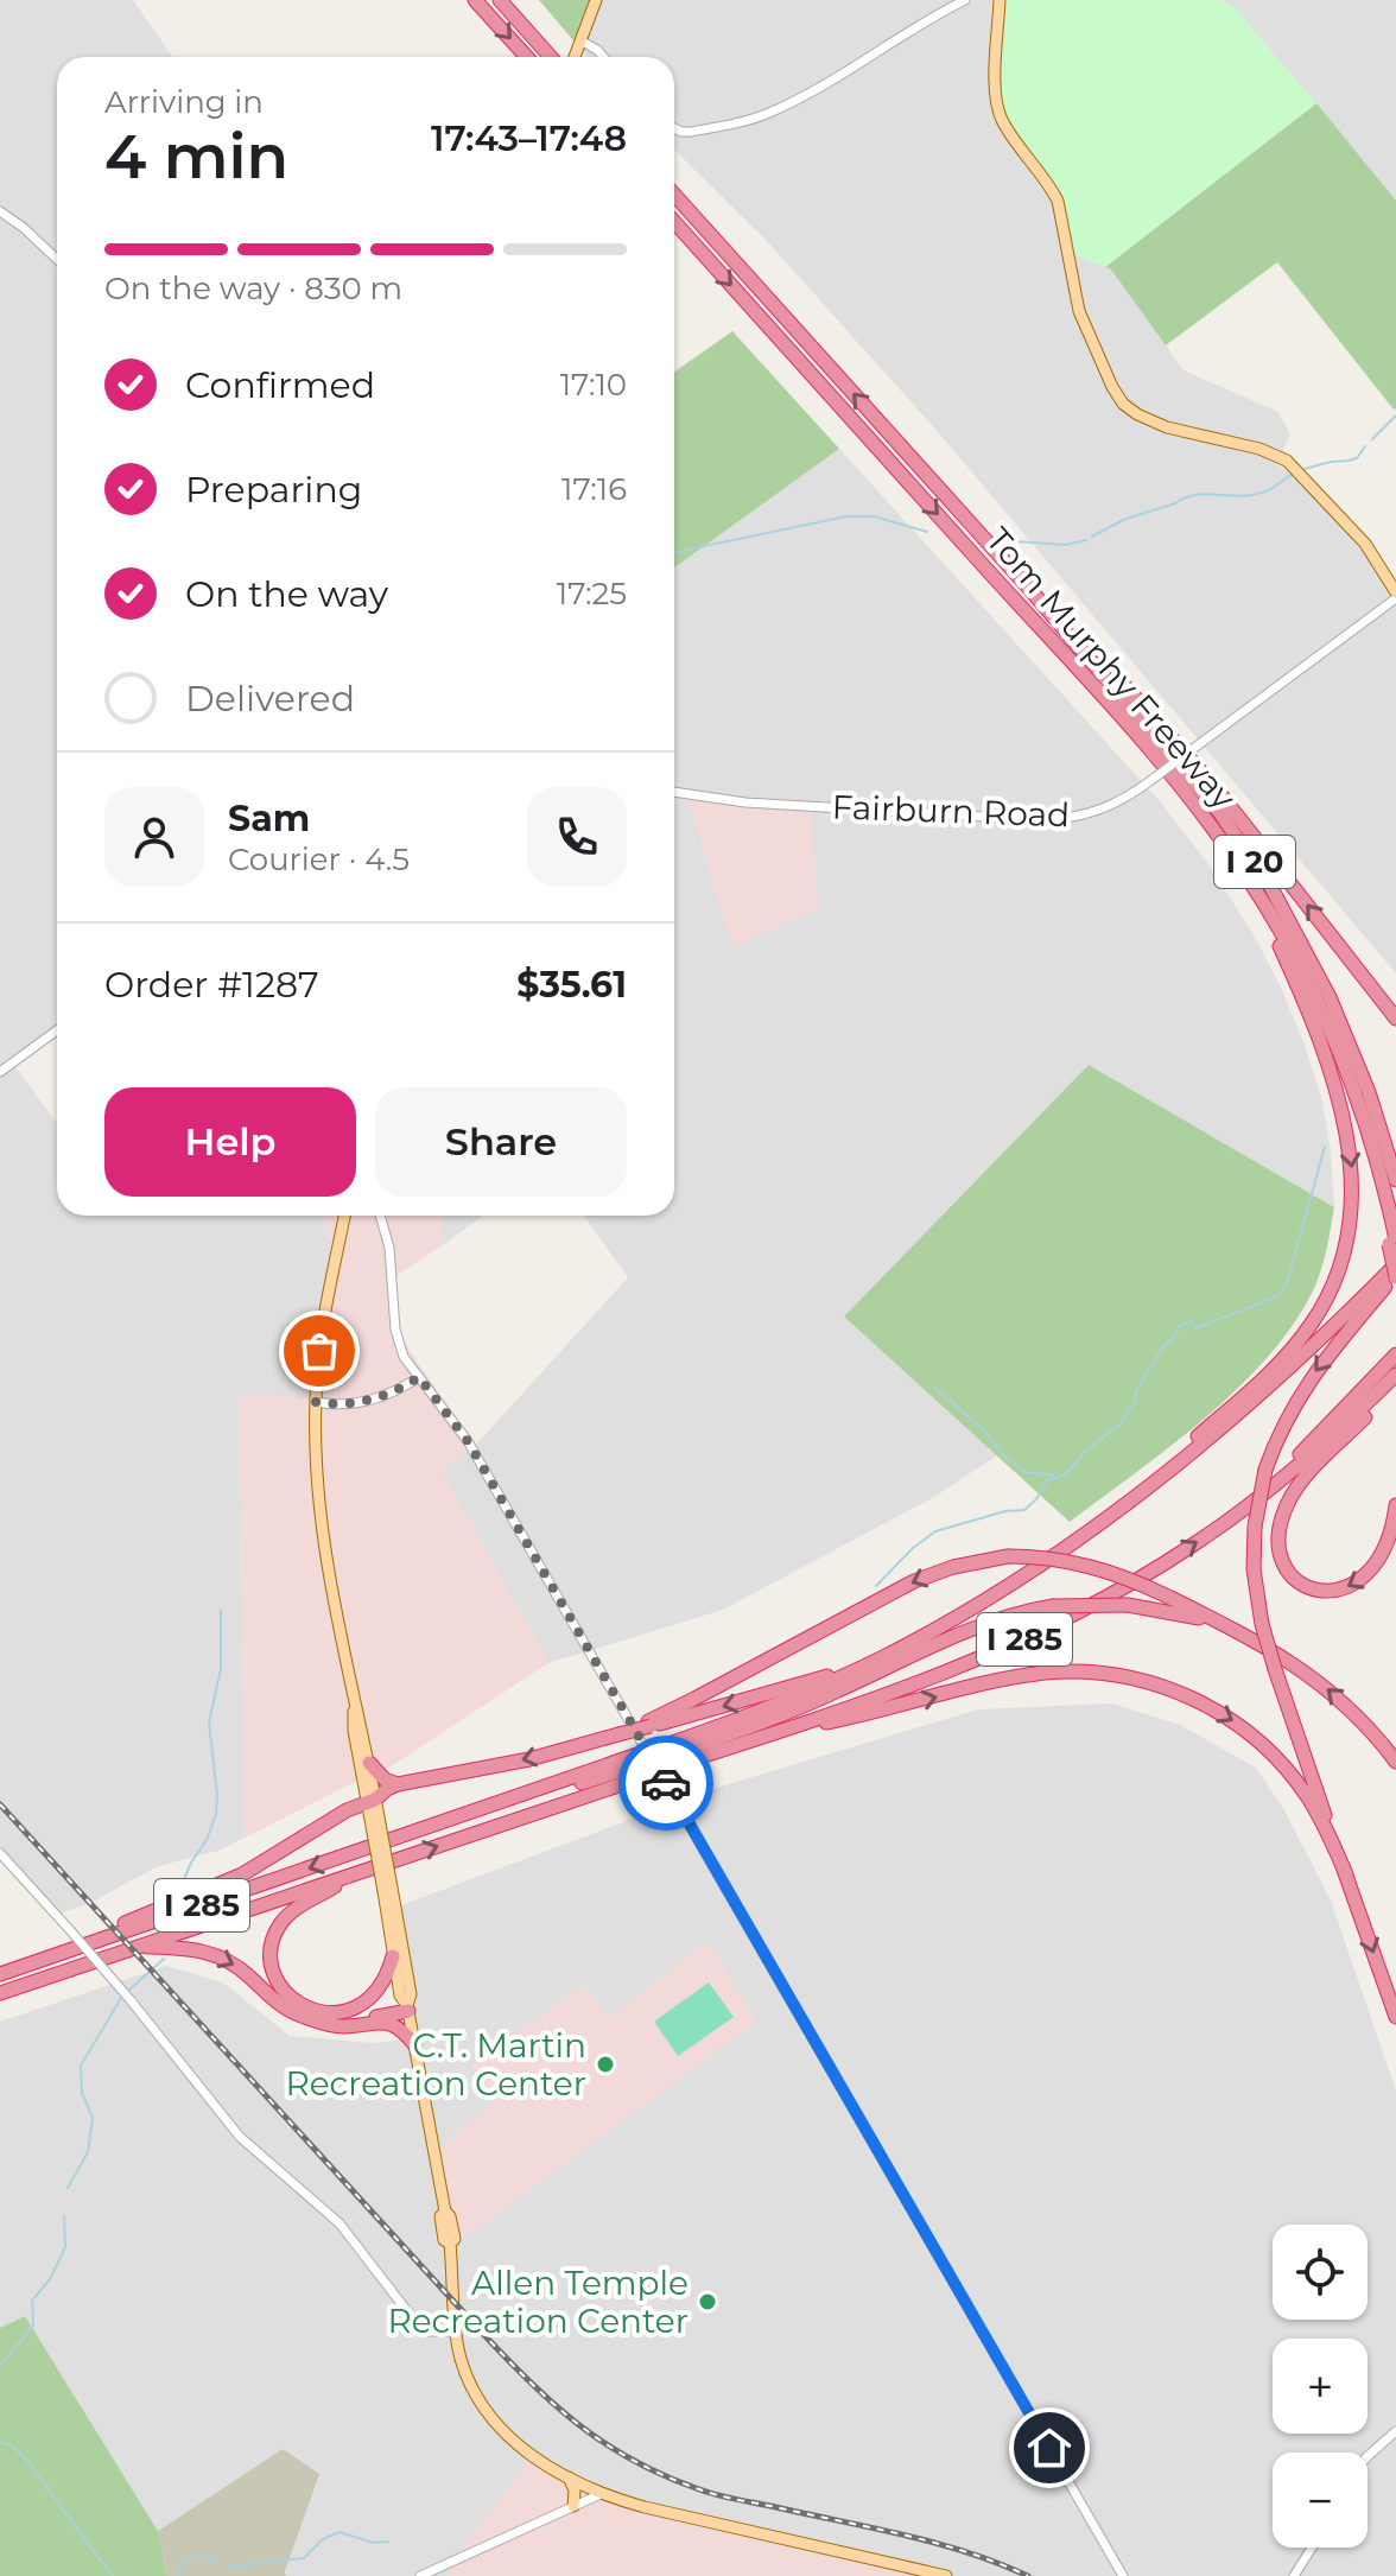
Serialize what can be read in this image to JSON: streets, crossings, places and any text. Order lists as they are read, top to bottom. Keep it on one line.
{"streets":{"highway":["Tom Murphy Freeway","I 20","I 285"],"street":["Fairburn Road"]},"places":["C.T. Martin Recreation Center","Allen Temple Recreation Center"],"page":{"heading":["4 min","Arriving in","17:43–17:48"],"panel":["Sam","Courier · 4.5","Order #1287","$35.61"],"bar":"On the way · 830 m","list":[["Confirmed","17:10"],["Preparing","17:16"],["On the way","17:25"],"Delivered"],"buttons":["Help","Share"],"map_buttons":["+","−"]}}
